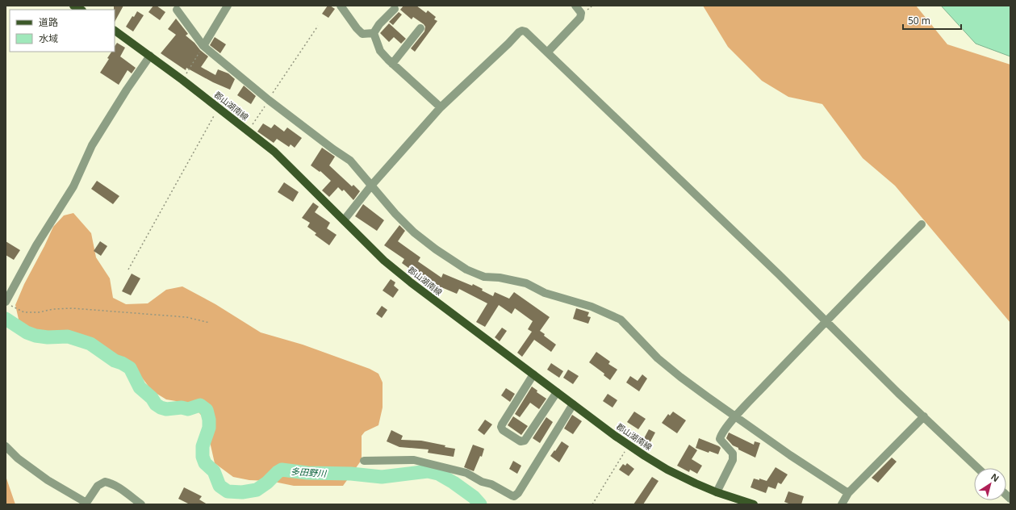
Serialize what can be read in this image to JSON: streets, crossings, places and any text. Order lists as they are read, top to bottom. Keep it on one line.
{"streets":{"main road":["郡山湖南線"]},"water":["多田野川"],"legend":["道路","水域"],"scale_bar":"50 m","north":"top right"}
